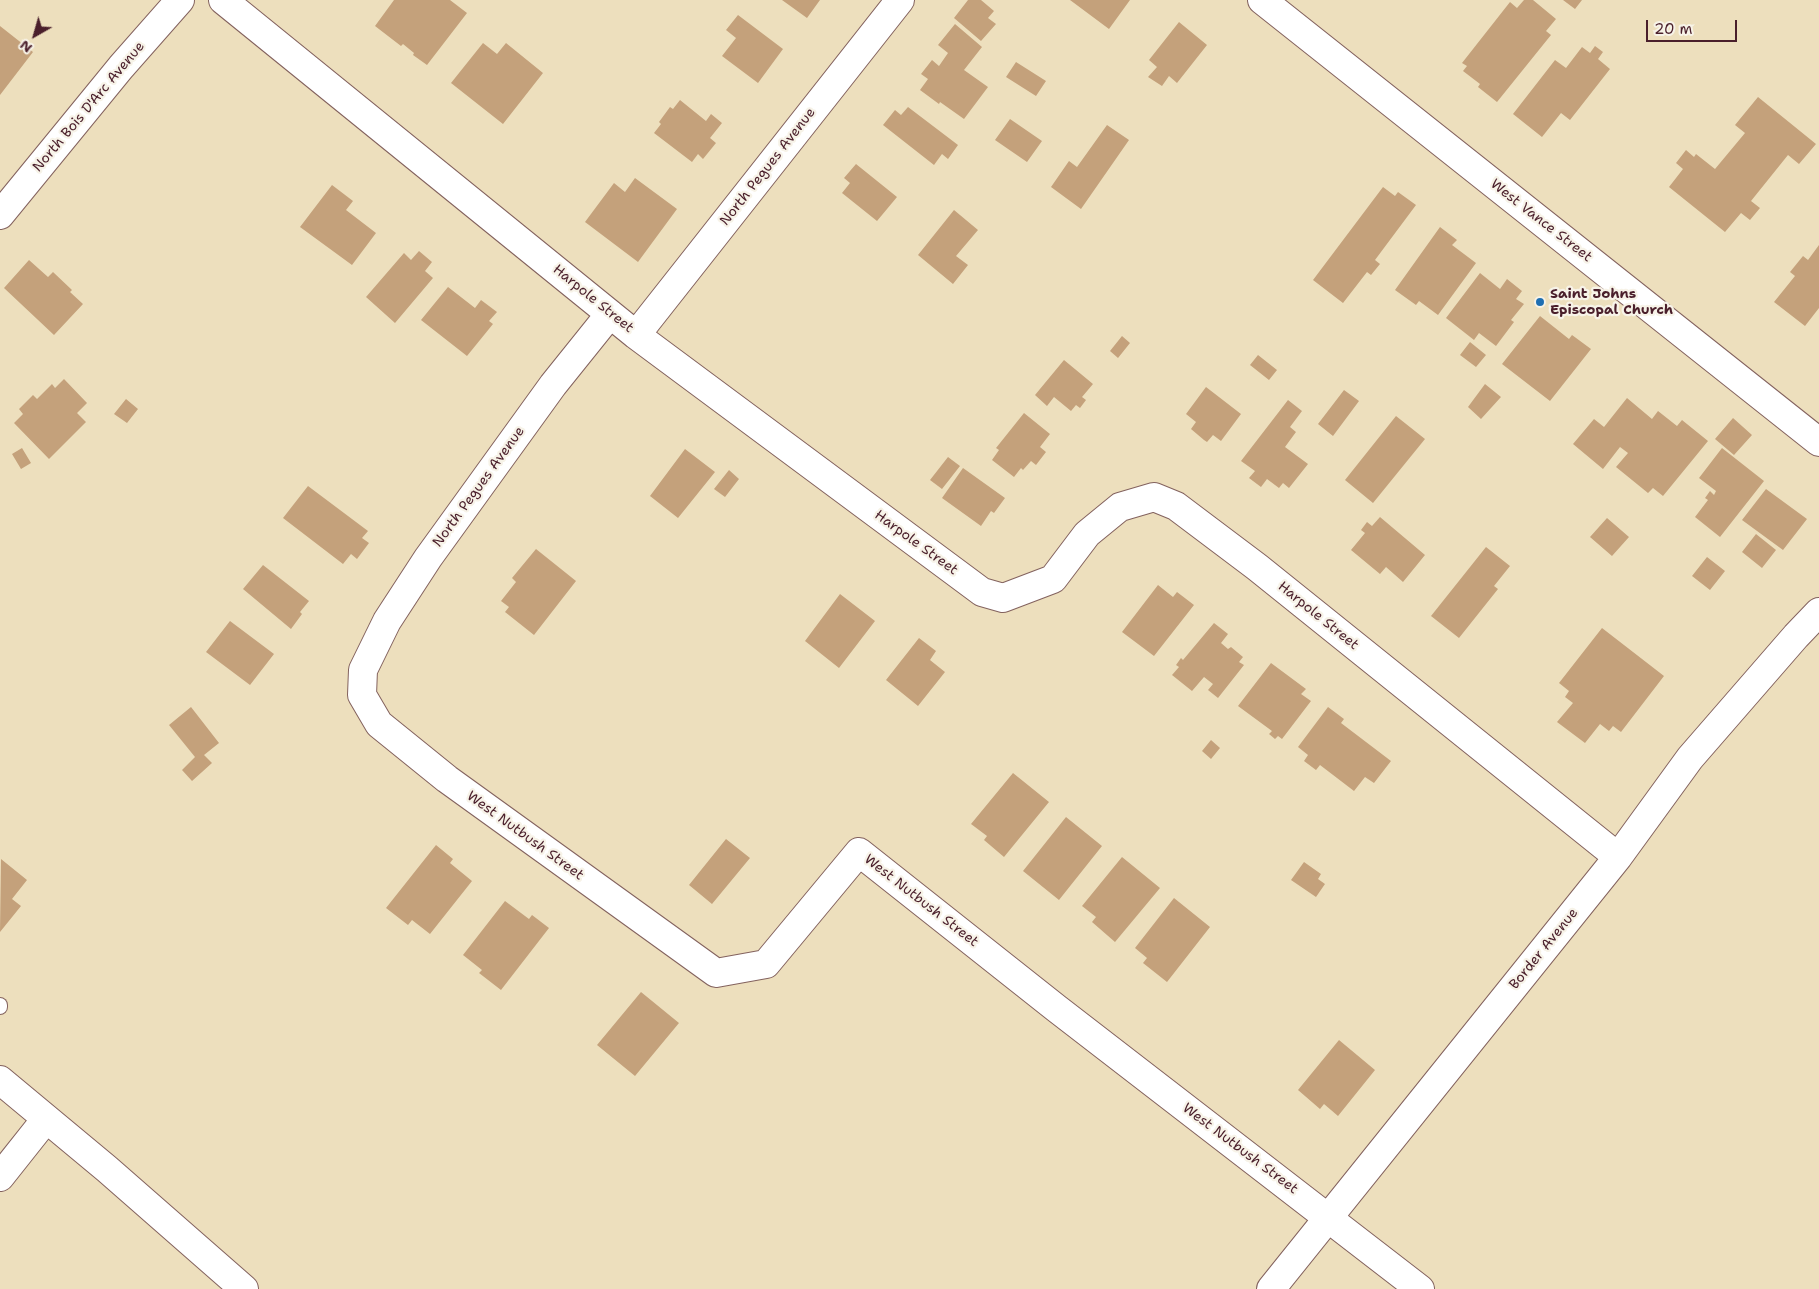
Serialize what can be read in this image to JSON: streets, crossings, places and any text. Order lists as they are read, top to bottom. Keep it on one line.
{"streets":{"street":["North Bois D'Arc Avenue","North Pegues Avenue","West Vance Street","Harpole Street","West Nutbush Street","Border Avenue"]},"crossings":[["North Pegues Avenue","Harpole Street"],["North Pegues Avenue","West Nutbush Street"],["Harpole Street","Border Avenue"],["West Nutbush Street","Border Avenue"]],"places":["Saint Johns Episcopal Church"],"scale_bar":"20 m","north":"bottom left"}
